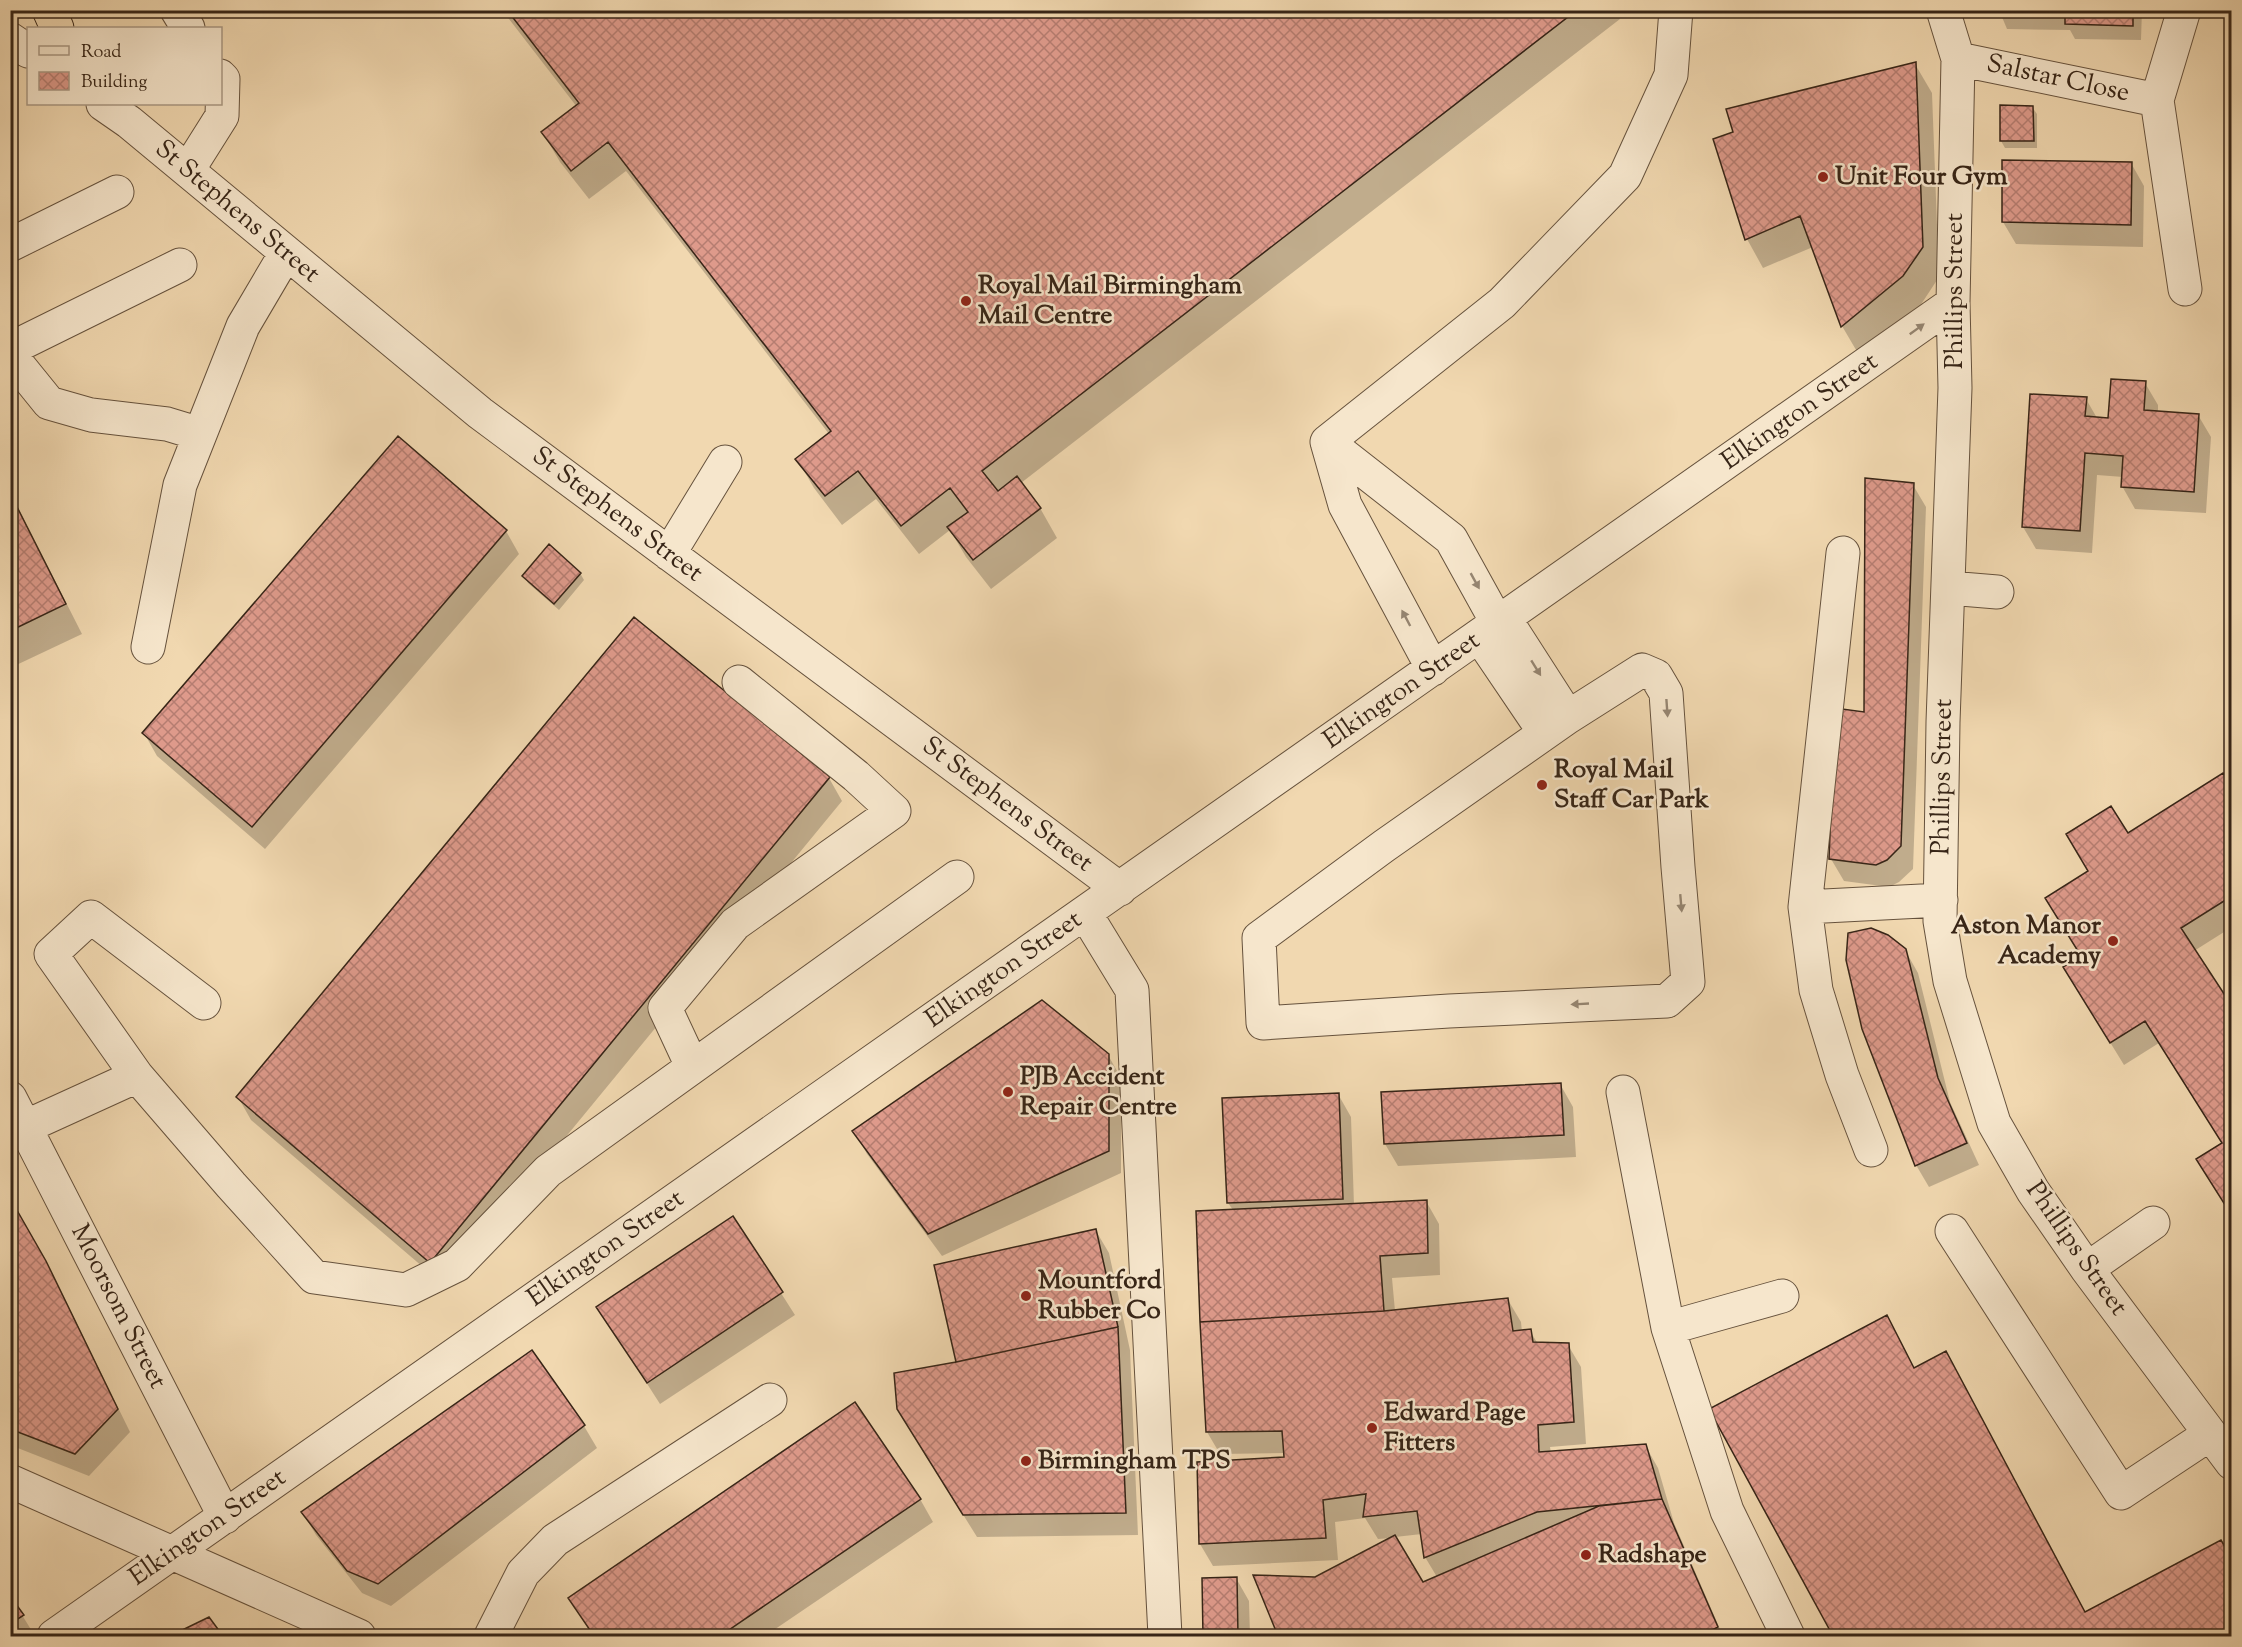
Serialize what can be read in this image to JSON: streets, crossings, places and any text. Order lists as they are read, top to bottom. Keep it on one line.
{"streets":{"street":["Salstar Close","St Stephens Street","Phillips Street","Elkington Street","Moorsom Street"]},"crossings":[["Salstar Close","Phillips Street"],["St Stephens Street","Elkington Street"],["Phillips Street","Elkington Street"],["Elkington Street","Moorsom Street"]],"places":["Unit Four Gym","Royal Mail Birmingham Mail Centre","Royal Mail Staff Car Park","Aston Manor Academy","PJB Accident Repair Centre","Mountford Rubber Co","Edward Page Fitters","Birmingham TPS","Radshape"],"legend":["Road","Building"]}
